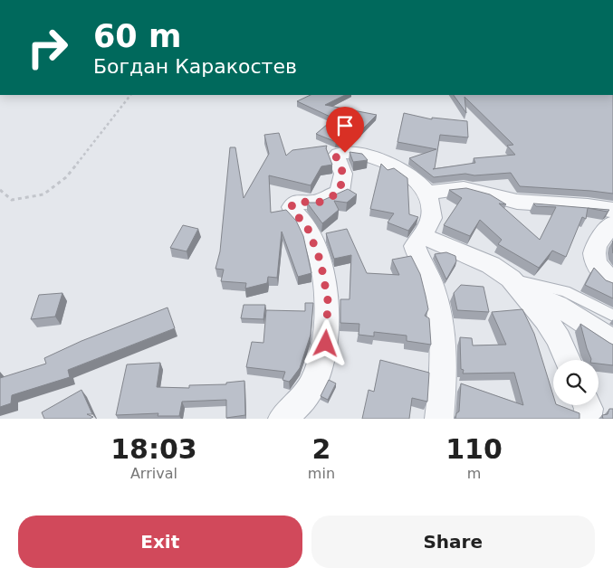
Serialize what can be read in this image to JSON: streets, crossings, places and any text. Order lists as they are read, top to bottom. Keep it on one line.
{"page":{"turn":["60 m","Богдан Каракостев"],"eta":["18:03","Arrival","2","min","110","m"],"buttons":["Exit","Share"]}}
